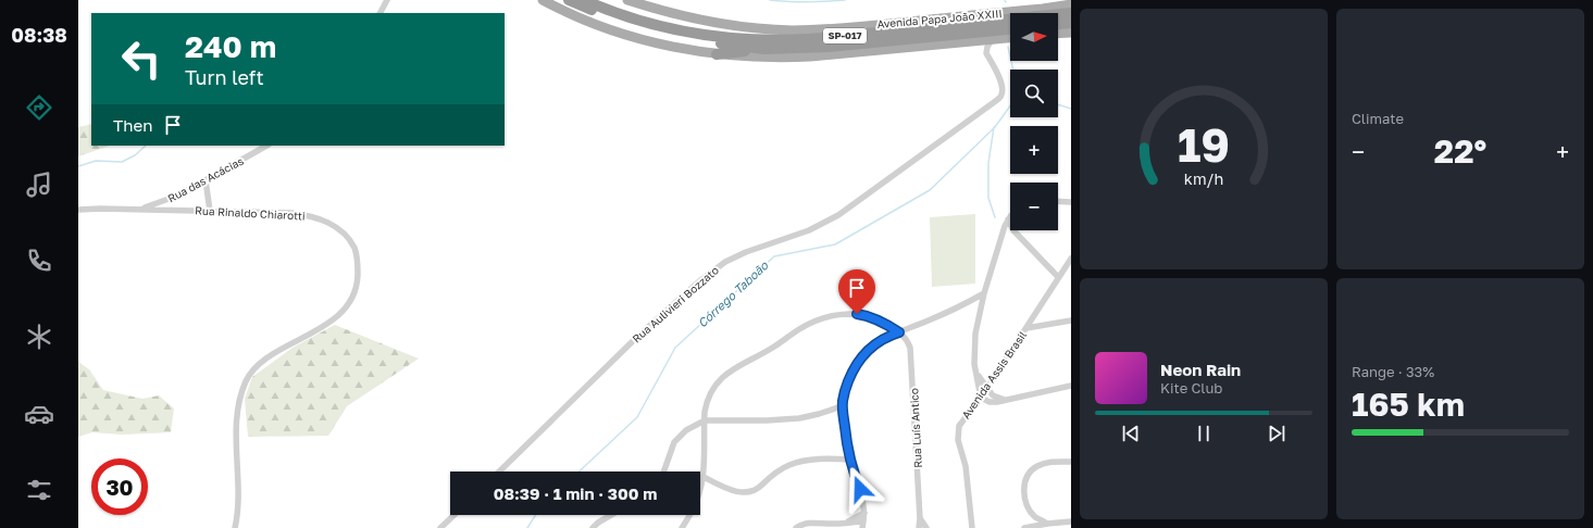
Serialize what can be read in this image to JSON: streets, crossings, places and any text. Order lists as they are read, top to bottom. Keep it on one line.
{"streets":{"highway":["Avenida Papa João XXIII","SP-017"],"street":["Rua das Acácias","Rua Rinaldo Chiarotti","Rua Aulivieri Bozzato","Avenida Assis Brasil","Rua Luís Antico"]},"crossings":[["Rua das Acácias","Rua Rinaldo Chiarotti"]],"water":["Córrego Taboão"],"north":"right","page":{"tabs":"08:38","tile":["Climate",["Range · 33%","165 km"]],"map_buttons":["+","−"],"turn":["240 m","Turn left"],"then":"Then","heat":["−","22°","+"],"song":["Neon Rain","Kite Club"],"limit":"30","trip":"08:39 · 1 min · 300 m","gauge":["19","km/h"]}}
